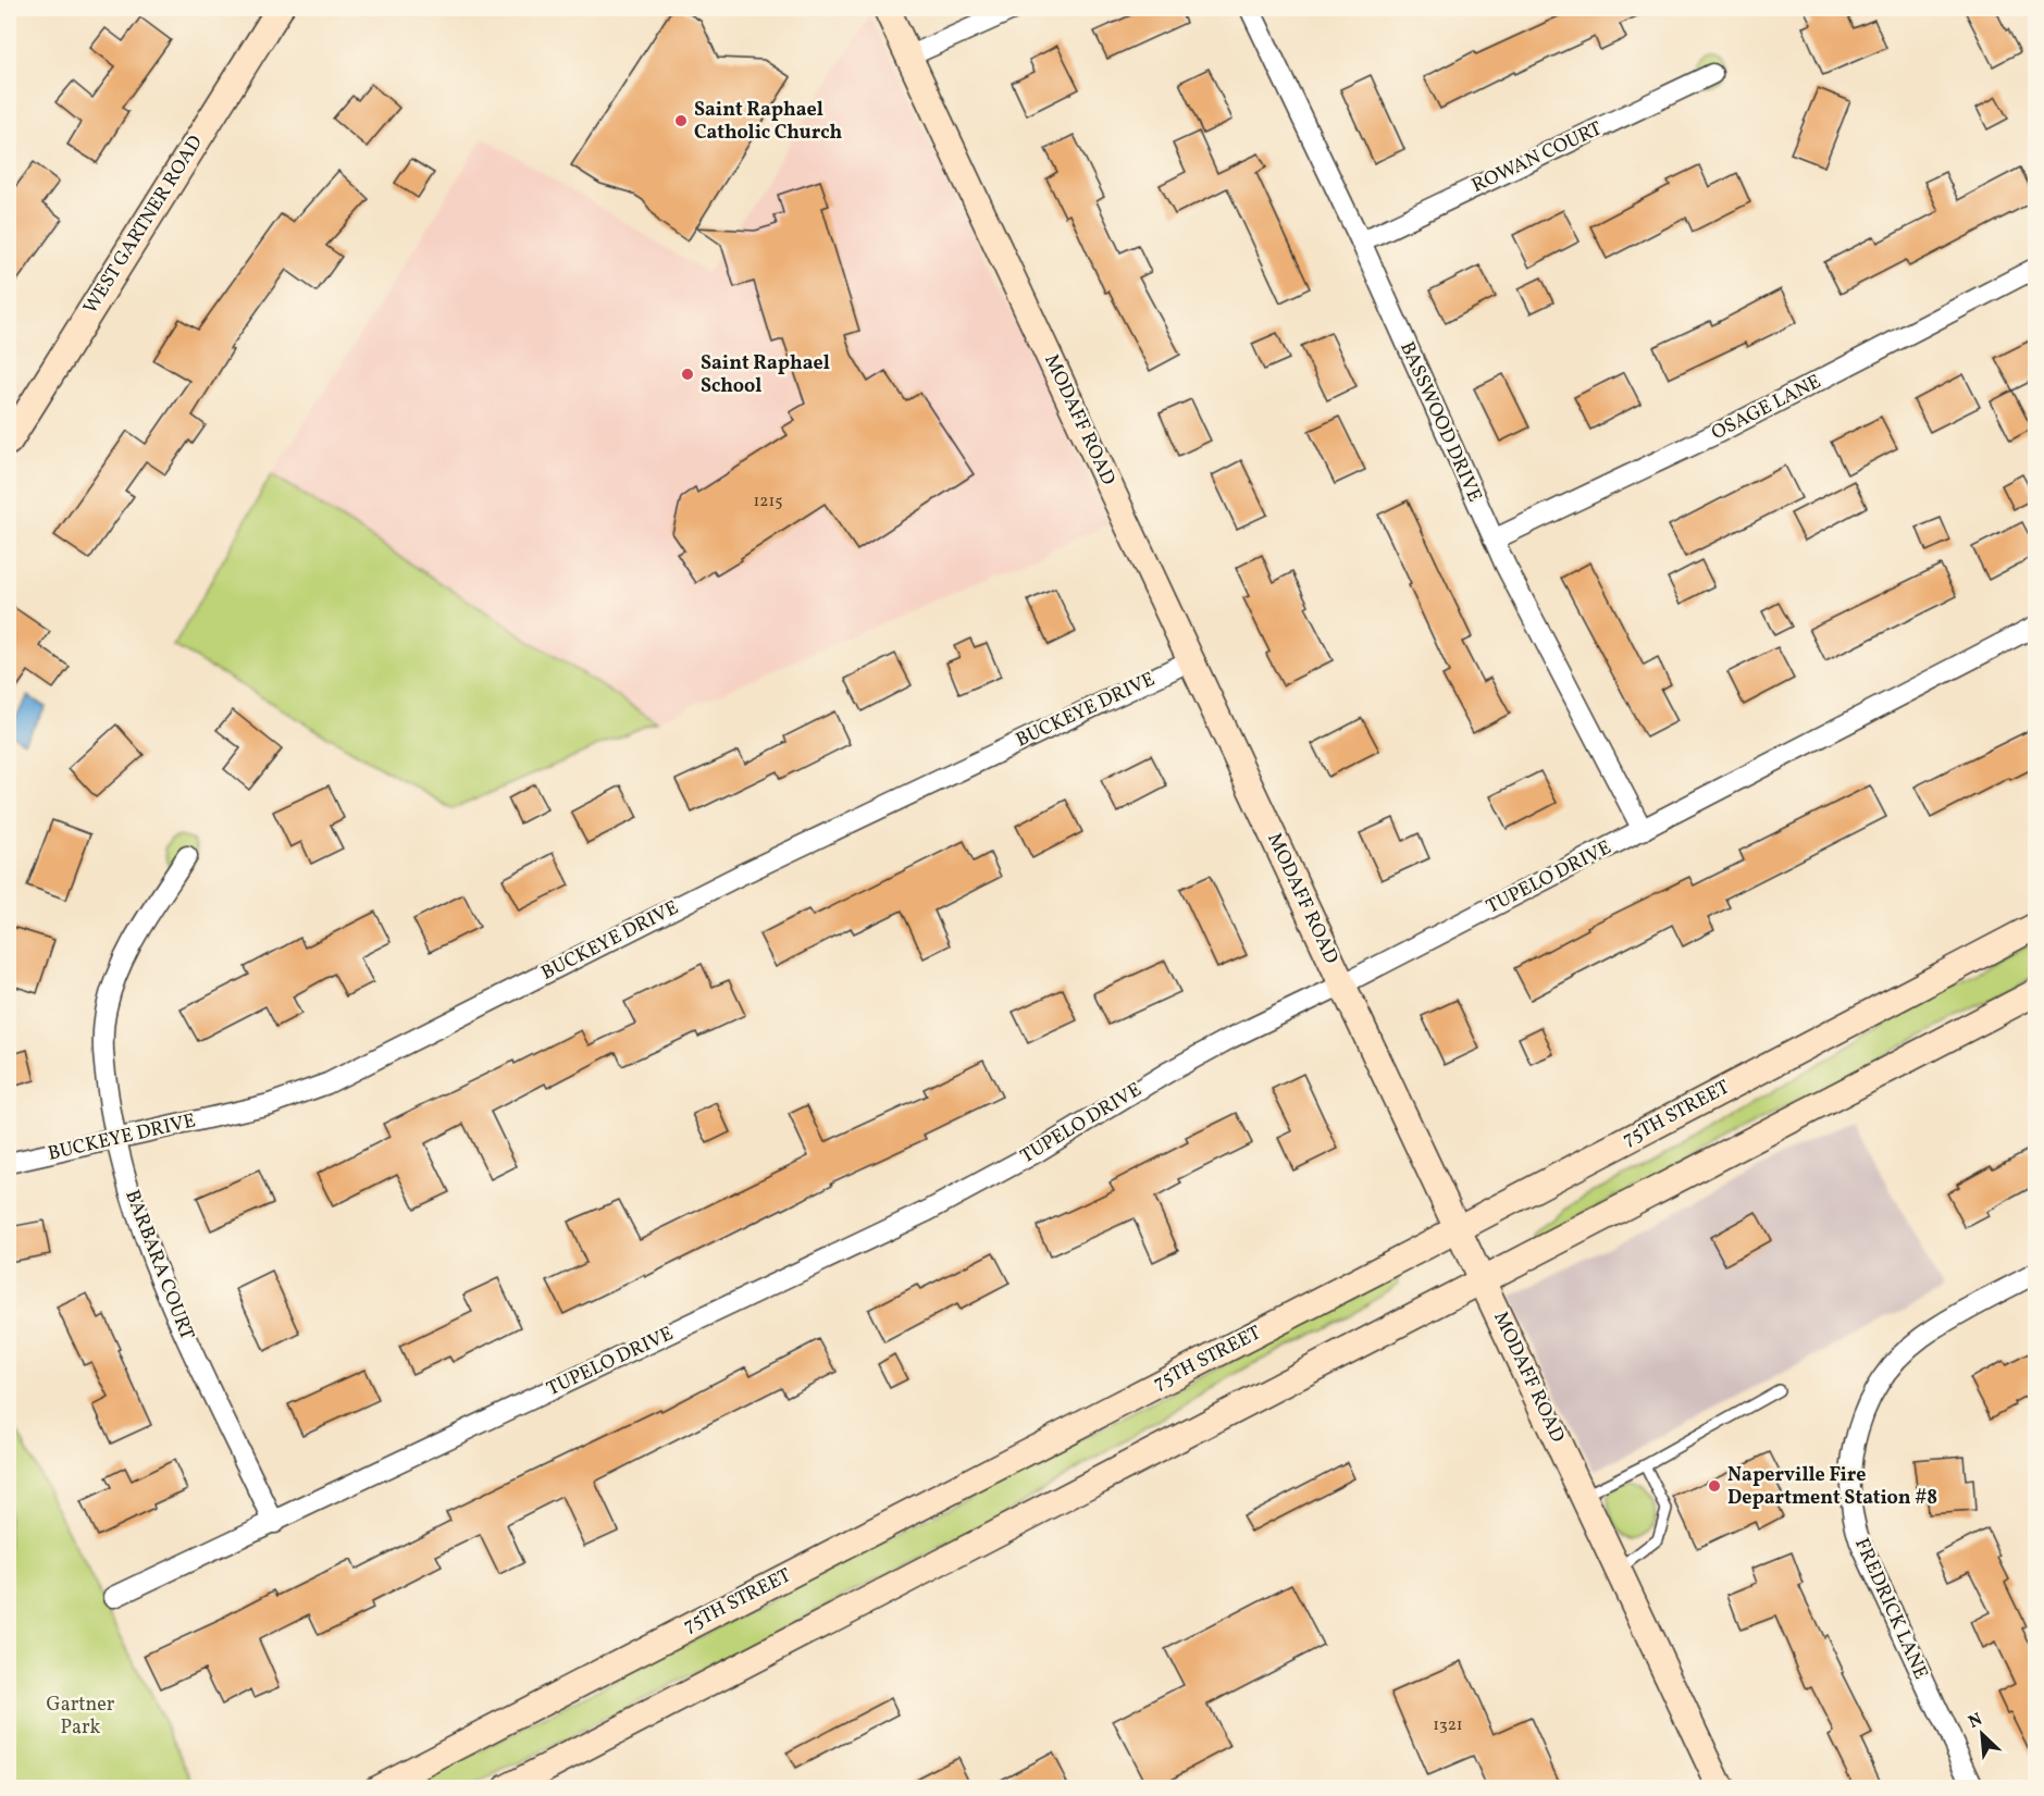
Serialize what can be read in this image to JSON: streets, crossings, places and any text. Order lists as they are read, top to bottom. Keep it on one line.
{"streets":{"main road":["WEST GARTNER ROAD","MODAFF ROAD","75TH STREET"],"street":["ROWAN COURT","OSAGE LANE","BASSWOOD DRIVE","BUCKEYE DRIVE","TUPELO DRIVE","BARBARA COURT","FREDRICK LANE"]},"crossings":[["ROWAN COURT","BASSWOOD DRIVE"],["OSAGE LANE","BASSWOOD DRIVE"],["MODAFF ROAD","BUCKEYE DRIVE"],["MODAFF ROAD","TUPELO DRIVE"],["MODAFF ROAD","75TH STREET"],["BASSWOOD DRIVE","TUPELO DRIVE"],["BUCKEYE DRIVE","BARBARA COURT"],["TUPELO DRIVE","BARBARA COURT"]],"parks":["Gartner Park"],"places":["Saint Raphael Catholic Church","Saint Raphael School","Naperville Fire Department Station #8"],"house_numbers":["1215","1321"],"north":"top left"}
